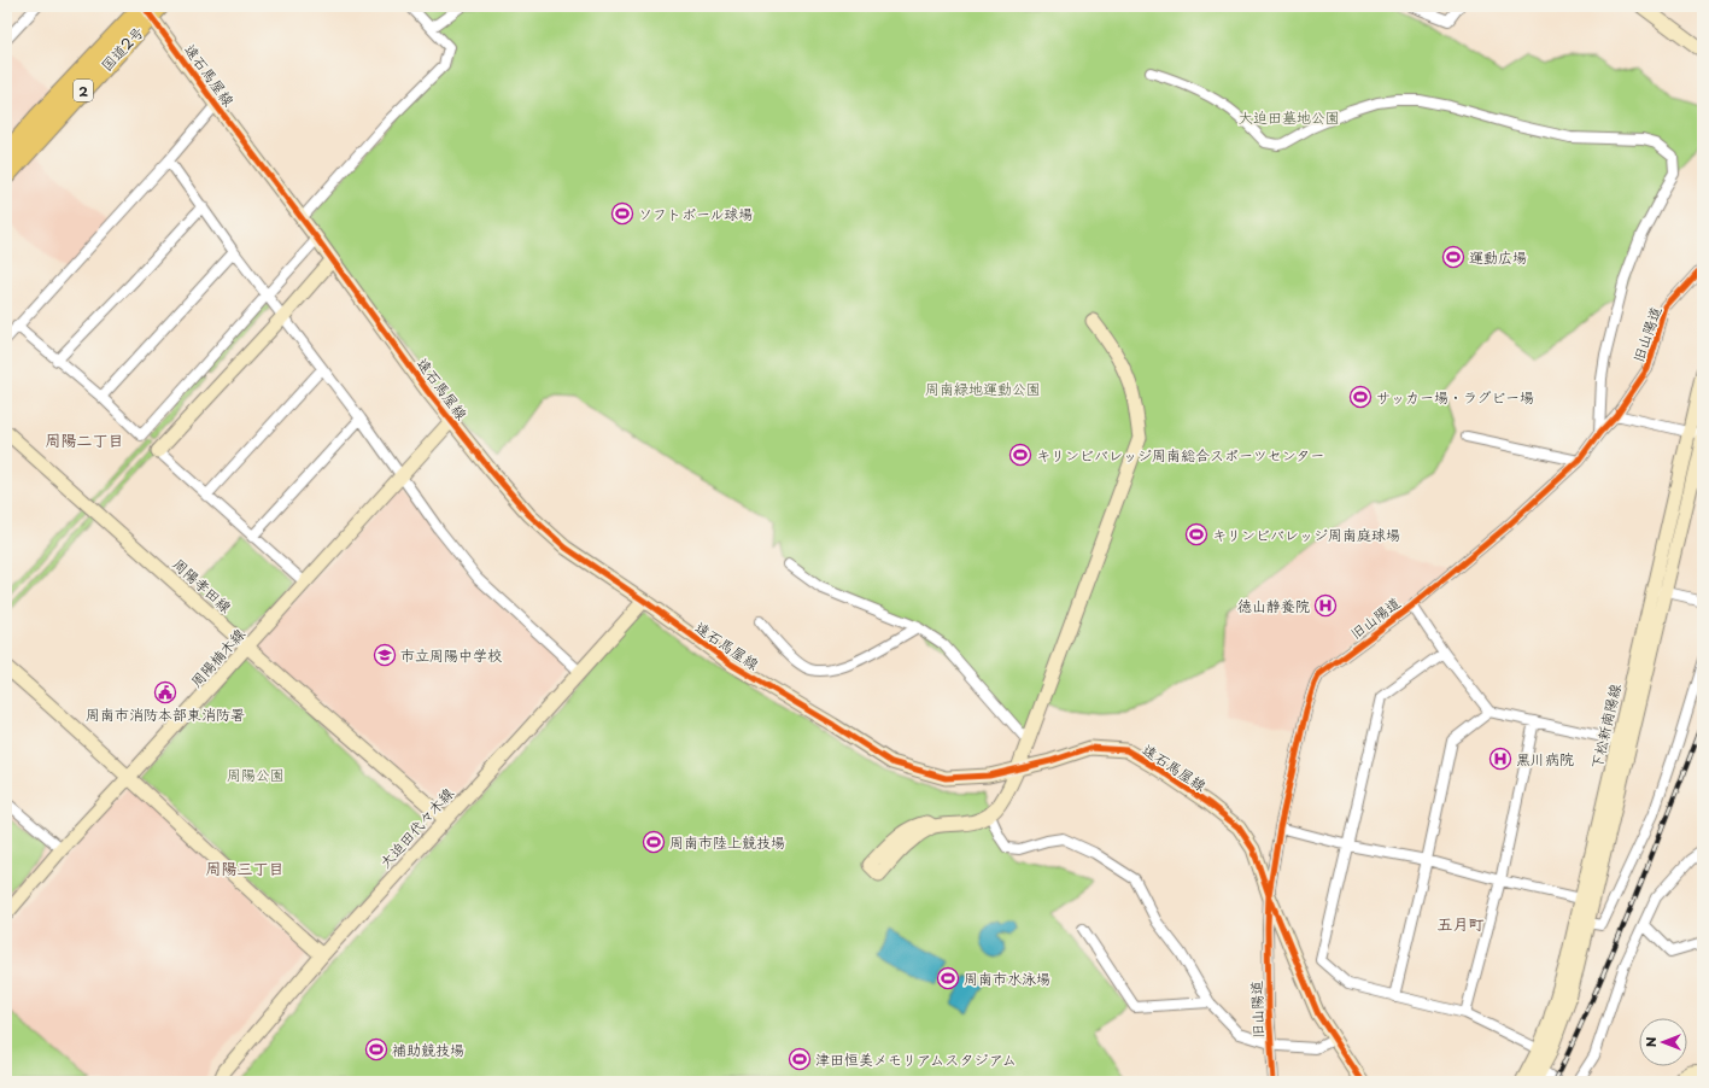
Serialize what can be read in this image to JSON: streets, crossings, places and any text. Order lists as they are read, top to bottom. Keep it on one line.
{"streets":{"highway":["国道2号","2"],"street":["遠石馬屋線","旧山陽道","周陽孝田線","周陽楠木線","下松新南陽線","大迫田代々木線"]},"crossings":[["国道2号","遠石馬屋線"],["遠石馬屋線","旧山陽道"],["遠石馬屋線","周陽楠木線"],["遠石馬屋線","大迫田代々木線"],["周陽孝田線","周陽楠木線"],["周陽孝田線","大迫田代々木線"]],"districts":["周陽二丁目","周陽三丁目","五月町"],"parks":["大迫田墓地公園","周南緑地運動公園","周陽公園"],"places":{"sports":["ソフトボール球場","運動広場","サッカー場・ラグビー場","キリンビバレッジ周南総合スポーツセンター","キリンビバレッジ周南庭球場","周南市陸上競技場","周南市水泳場","補助競技場","津田恒美メモリアムスタジアム"],"hospital":["徳山静養院","黒川病院"],"school or university":["市立周陽中学校"],"public building":["周南市消防本部東消防署"]},"north":"left"}
